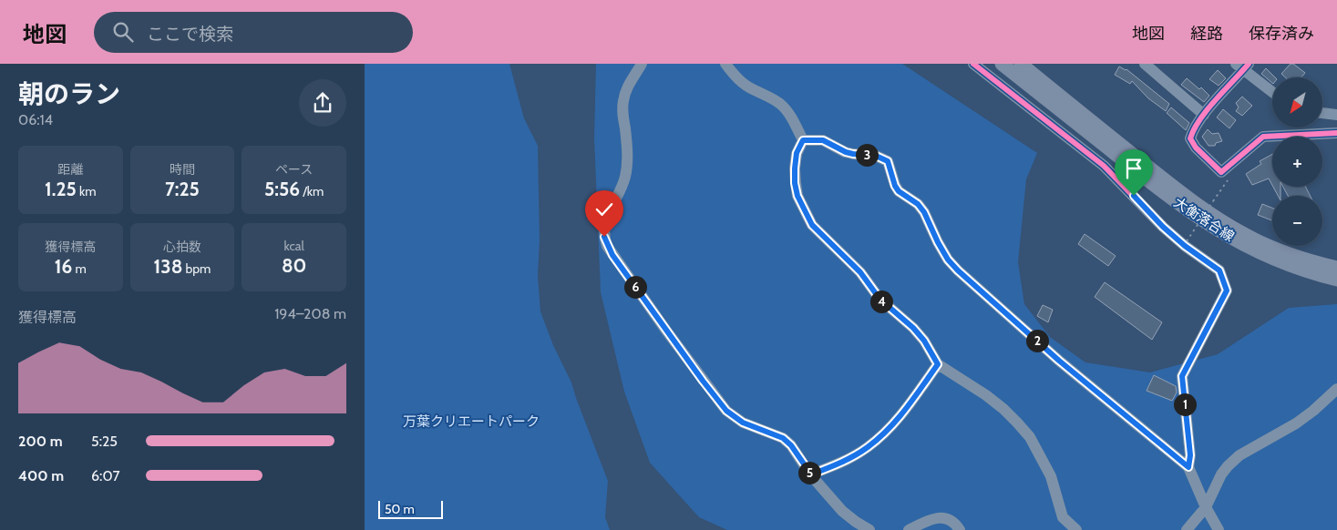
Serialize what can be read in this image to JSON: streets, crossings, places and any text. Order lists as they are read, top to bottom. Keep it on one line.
{"streets":{"main road":["大衡落合線"]},"parks":["万葉クリエートパーク"],"scale_bar":"50 m","north":"bottom left","page":{"header":"地図","search":"ここで検索","nav":["地図","経路","保存済み"],"heading":["朝のラン","06:14"],"map_buttons":["+","−"],"stats":[["距離","1.25 km"],["時間","7:25"],["ペース","5:56 /km"],["獲得標高","16 m"],["心拍数","138 bpm"],["kcal","80"]],"pins":["3","6","4","2","1","5"],"chart":["獲得標高","194–208 m"],"list":[{"name":"200 m","note":"5:25"},{"name":"400 m","note":"6:07"}],"scale":"50 m"}}
